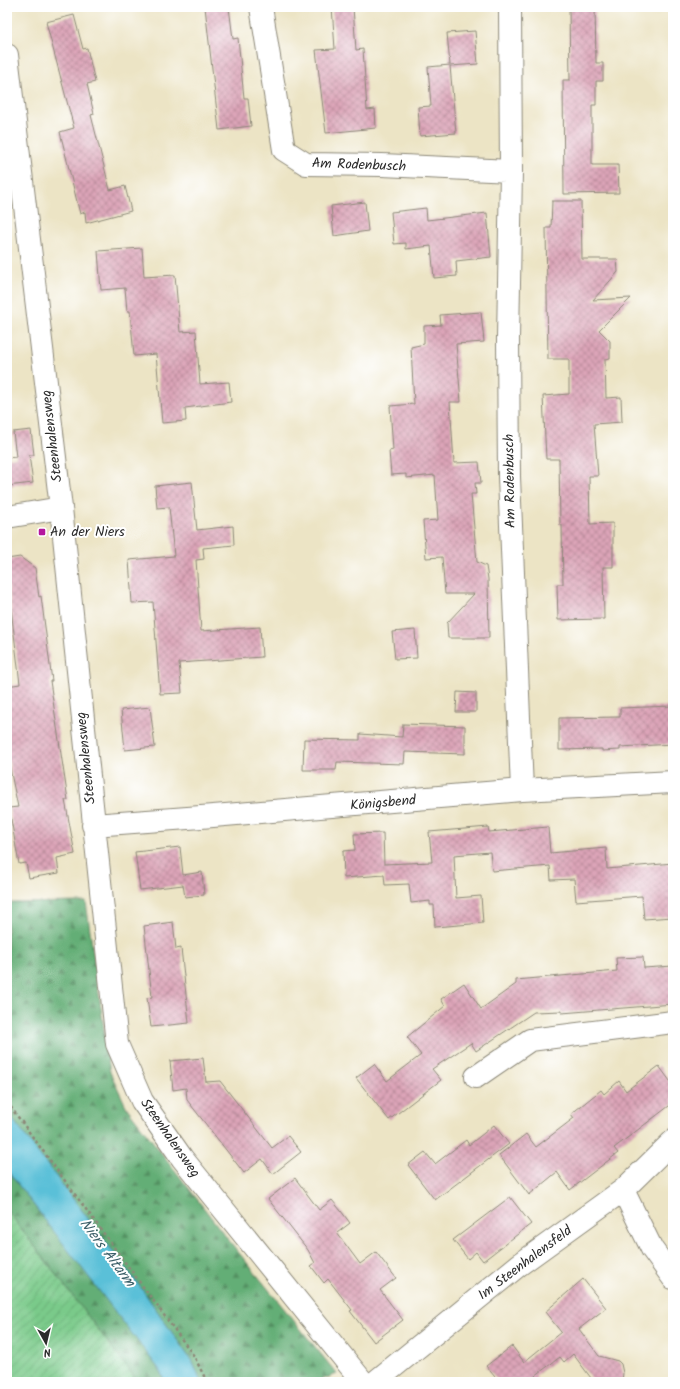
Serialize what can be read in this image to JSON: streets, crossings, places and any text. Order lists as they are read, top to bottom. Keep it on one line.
{"streets":{"street":["Am Rodenbusch","Steenhalensweg","Königsbend","Im Steenhalensfeld"]},"crossings":[["Am Rodenbusch","Königsbend"],["Steenhalensweg","Königsbend"]],"water":["Niers Altarm"],"places":{"transit":["An der Niers"]},"north":"bottom"}
